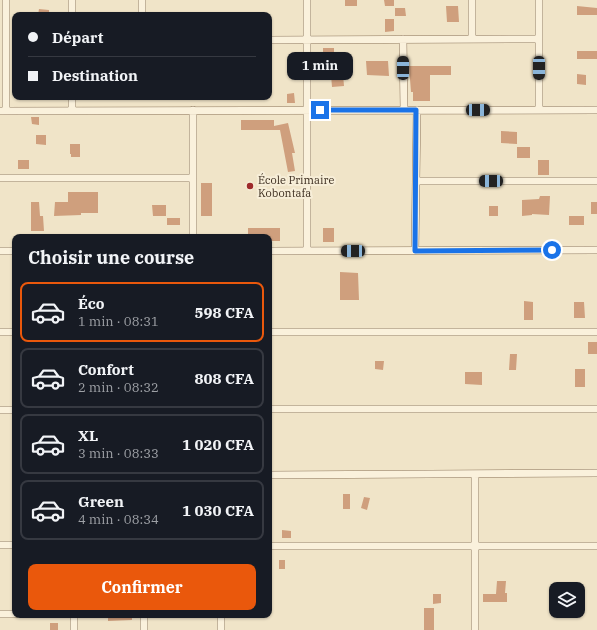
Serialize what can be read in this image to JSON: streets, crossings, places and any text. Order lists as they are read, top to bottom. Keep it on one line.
{"places":["École Primaire Kobontafa"],"page":{"banner":["Départ","Destination"],"bubble":"1 min","heading":"Choisir une course","list":[{"name":"Éco","note":"1 min · 08:31","value":"598 CFA"},{"name":"Confort","note":"2 min · 08:32","value":"808 CFA"},{"name":"XL","note":"3 min · 08:33","value":"1 020 CFA"},{"name":"Green","note":"4 min · 08:34","value":"1 030 CFA"}],"buttons":"Confirmer"}}
